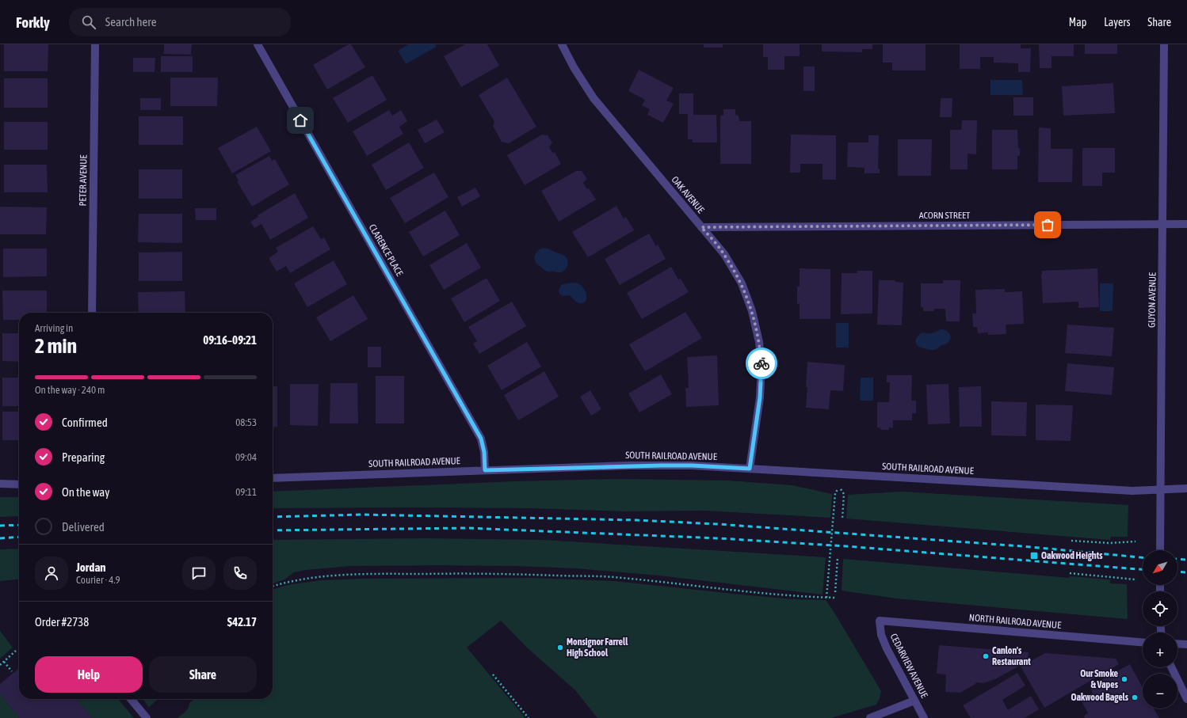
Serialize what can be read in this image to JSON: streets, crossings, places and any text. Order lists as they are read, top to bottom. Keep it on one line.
{"streets":{"street":["PETER AVENUE","OAK AVENUE","ACORN STREET","CLARENCE PLACE","GUYON AVENUE","SOUTH RAILROAD AVENUE","NORTH RAILROAD AVENUE","CEDARVIEW AVENUE"]},"crossings":[["OAK AVENUE","ACORN STREET"],["OAK AVENUE","SOUTH RAILROAD AVENUE"],["ACORN STREET","GUYON AVENUE"],["CLARENCE PLACE","SOUTH RAILROAD AVENUE"],["GUYON AVENUE","SOUTH RAILROAD AVENUE"],["NORTH RAILROAD AVENUE","CEDARVIEW AVENUE"]],"places":{"transit":["Oakwood Heights"],"other":["Monsignor Farrell High School","Canlon's Restaurant","Our Smoke & Vapes","Oakwood Bagels"]},"north":"bottom left","page":{"header":"Forkly","search":"Search here","nav":["Map","Layers","Share"],"heading":["2 min","Arriving in","09:16–09:21"],"panel":["Jordan","Courier · 4.9","Order #2738","$42.17"],"bar":"On the way · 240 m","list":[["Confirmed","08:53"],["Preparing","09:04"],["On the way","09:11"],"Delivered"],"map_buttons":["+","−"],"buttons":["Help","Share"]}}
